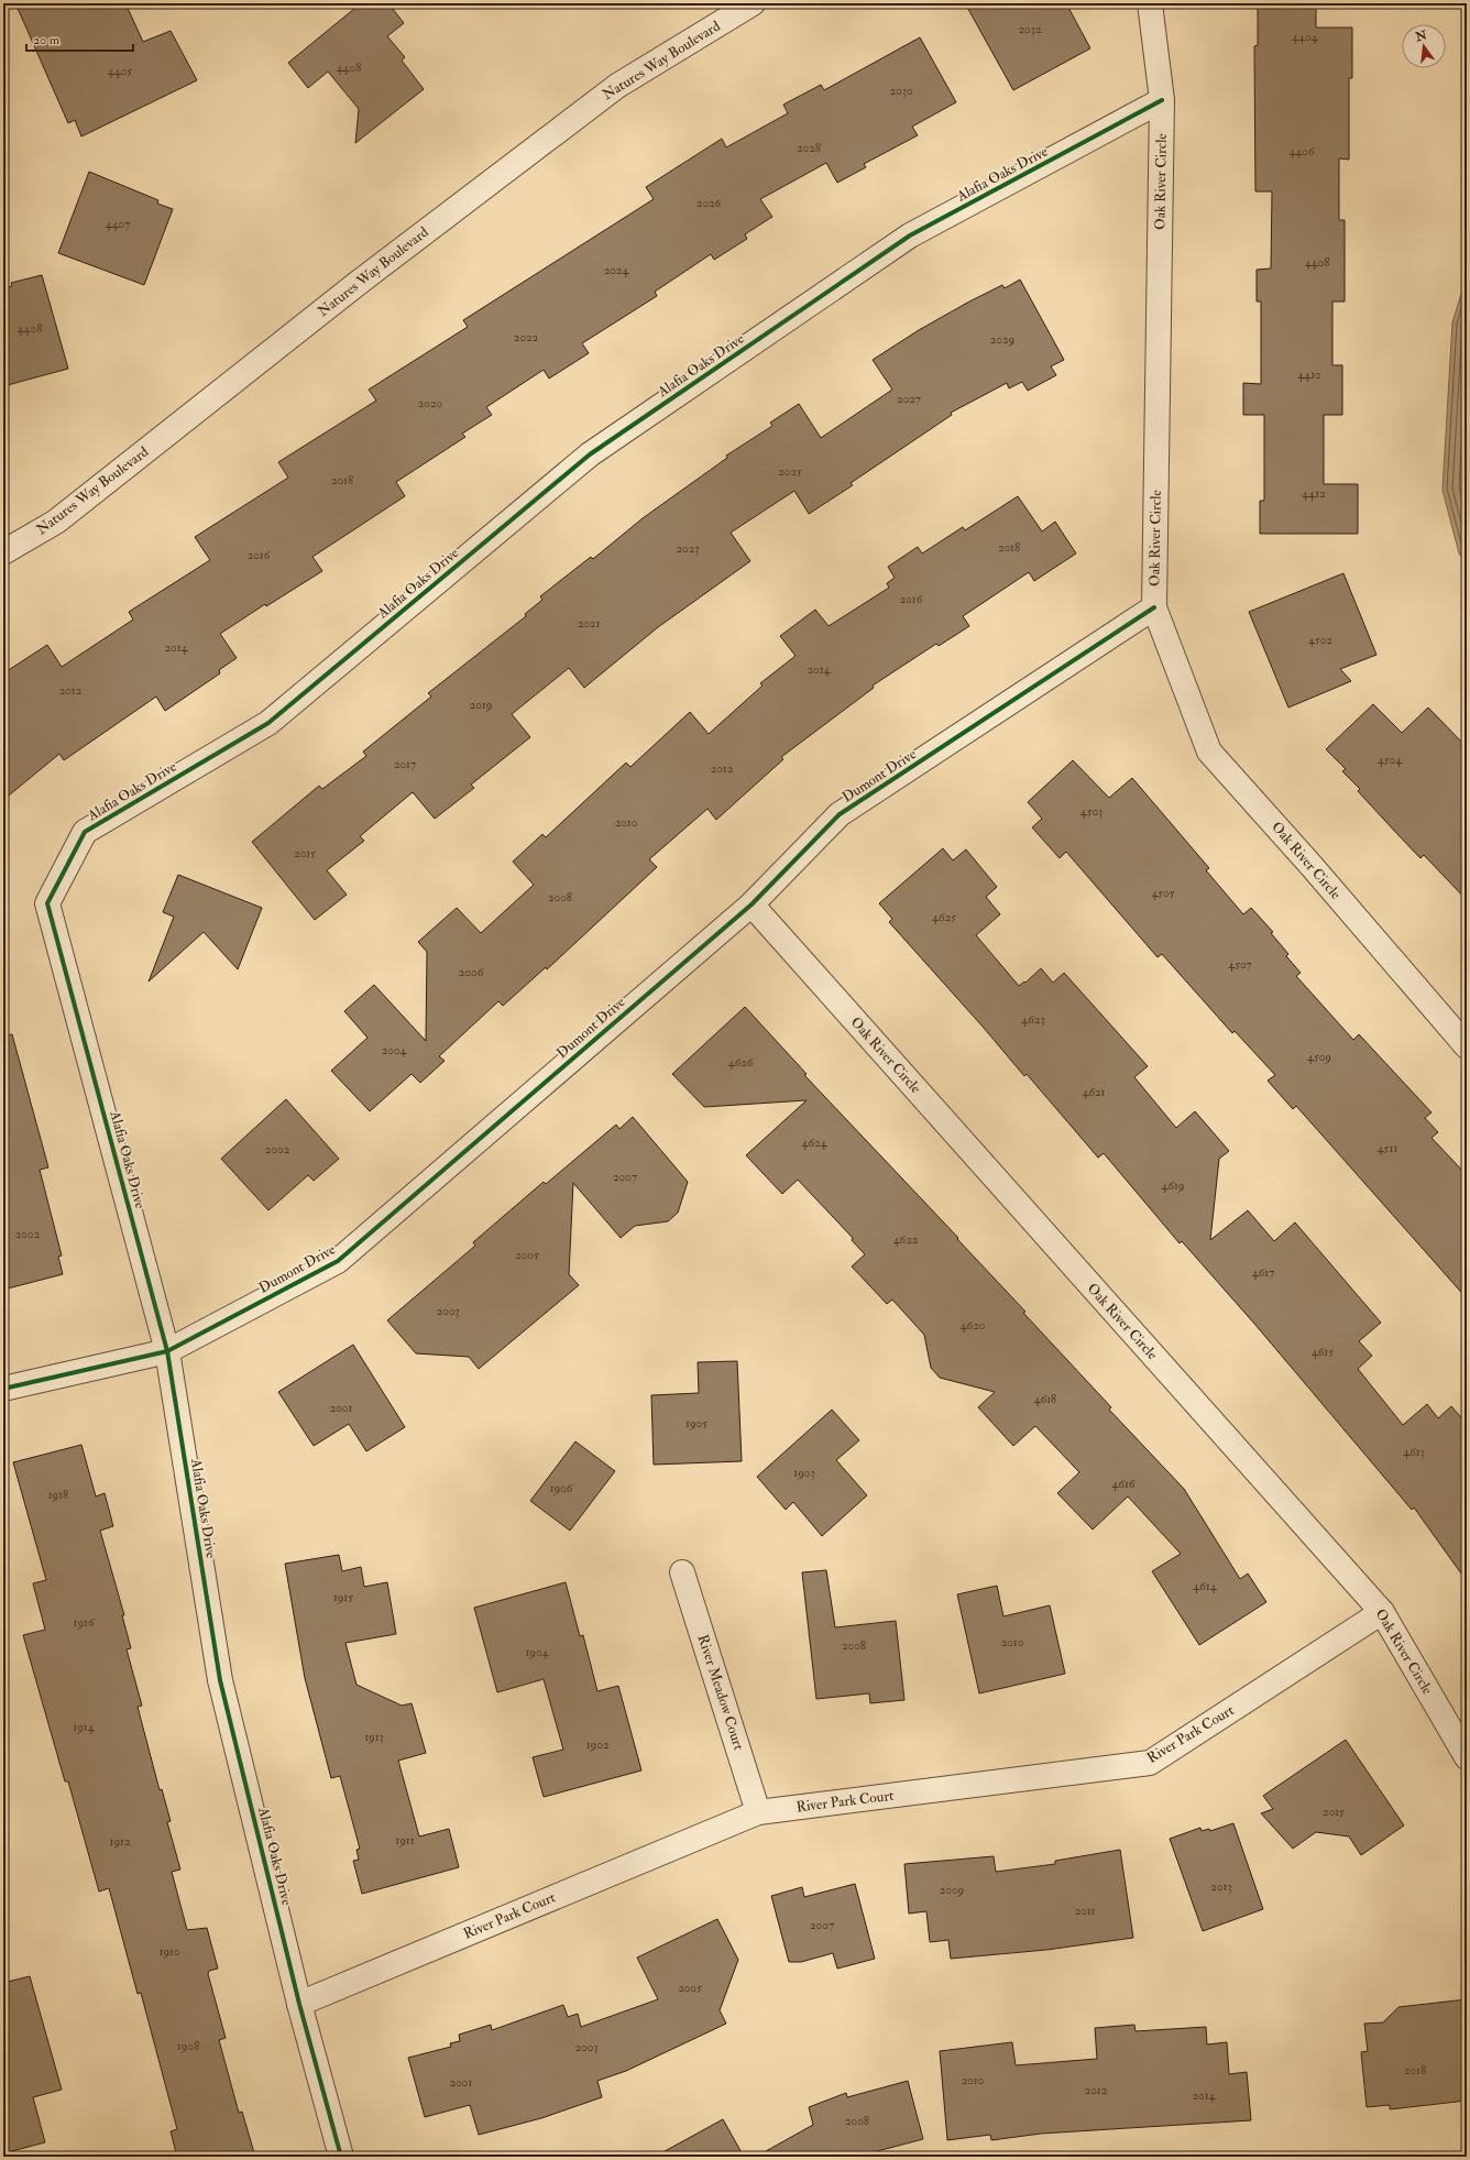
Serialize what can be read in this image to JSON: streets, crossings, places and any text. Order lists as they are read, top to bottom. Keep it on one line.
{"streets":{"street":["Natures Way Boulevard","Alafia Oaks Drive","Oak River Circle","Dumont Drive","River Meadow Court","River Park Court"]},"crossings":[["Alafia Oaks Drive","Oak River Circle"],["Alafia Oaks Drive","Dumont Drive"],["Alafia Oaks Drive","River Park Court"],["Oak River Circle","Dumont Drive"],["Oak River Circle","River Park Court"],["River Meadow Court","River Park Court"]],"house_numbers":["2032","4404","4408","4405","2030","2028","4406","2026","4407","4408","2024","4408","2022","2029","4410","2027","2020","2025","2018","4412","2018","2023","2016","2016","2021","4502","2014","2014","2012","2019","4504","2017","2012","4503","2010","2015","4505","2008","4625","4507","2006","4623","2004","4509","4626","4621","4624","4511","2002","2007","4619","2002","4622","2005","4617","2003","4620","4615","4618","2001","1905","4613","1903","4616","1906","1918","4614","1915","1916","2010","2008","1904","1914","1913","1902","2015","1911","1912","2013","2009","2011","2007","1910","2005","1908","2003","2018","2010","2001","2012","2014","2008"],"scale_bar":"20 m","north":"top"}
